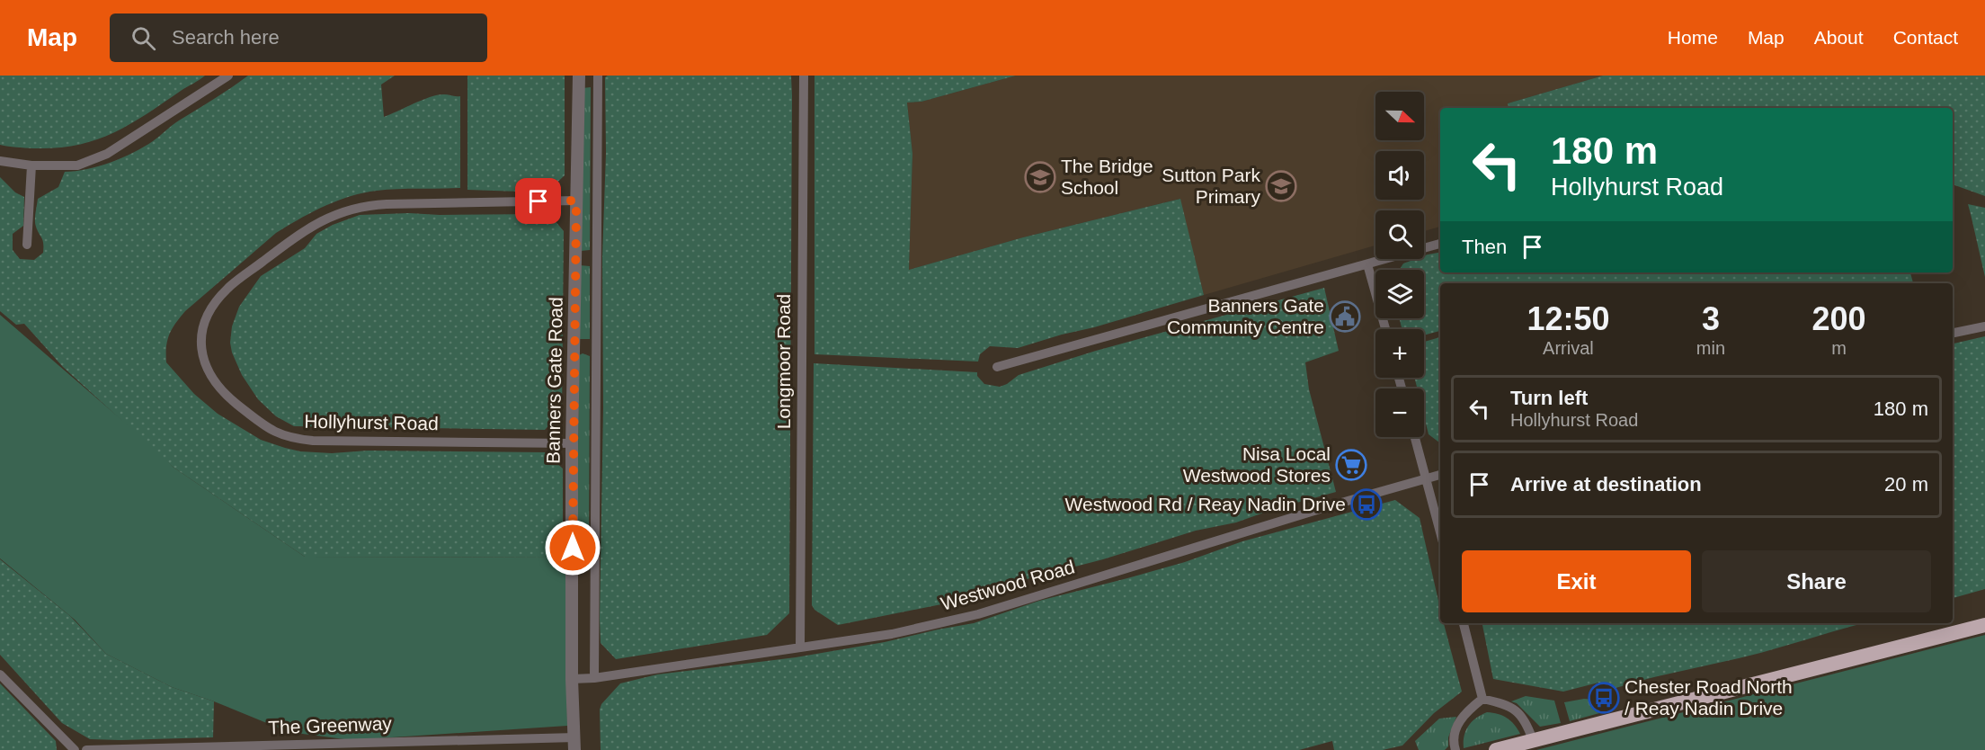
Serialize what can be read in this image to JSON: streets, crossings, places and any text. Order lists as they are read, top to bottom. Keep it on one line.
{"streets":{"street":["Longmoor Road","Banners Gate Road","Hollyhurst Road","Westwood Road","The Greenway"]},"crossings":[["Longmoor Road","Westwood Road"],["Banners Gate Road","Hollyhurst Road"],["Banners Gate Road","Westwood Road"],["Banners Gate Road","The Greenway"]],"places":{"school or university":["The Bridge School","Sutton Park Primary"],"public building":["Banners Gate Community Centre"],"supermarket":["Nisa Local Westwood Stores"],"bus stop":["Westwood Rd / Reay Nadin Drive","Chester Road North / Reay Nadin Drive"]},"north":"right","page":{"header":"Map","search":"Search here","nav":["Home","Map","About","Contact"],"map_buttons":["+","−"],"turn":["180 m","Hollyhurst Road"],"then":"Then","eta":["12:50","Arrival","3","min","200","m"],"list":[{"name":"Turn left","note":"Hollyhurst Road","value":"180 m"},{"name":"Arrive at destination","value":"20 m"}],"buttons":["Exit","Share"]}}
